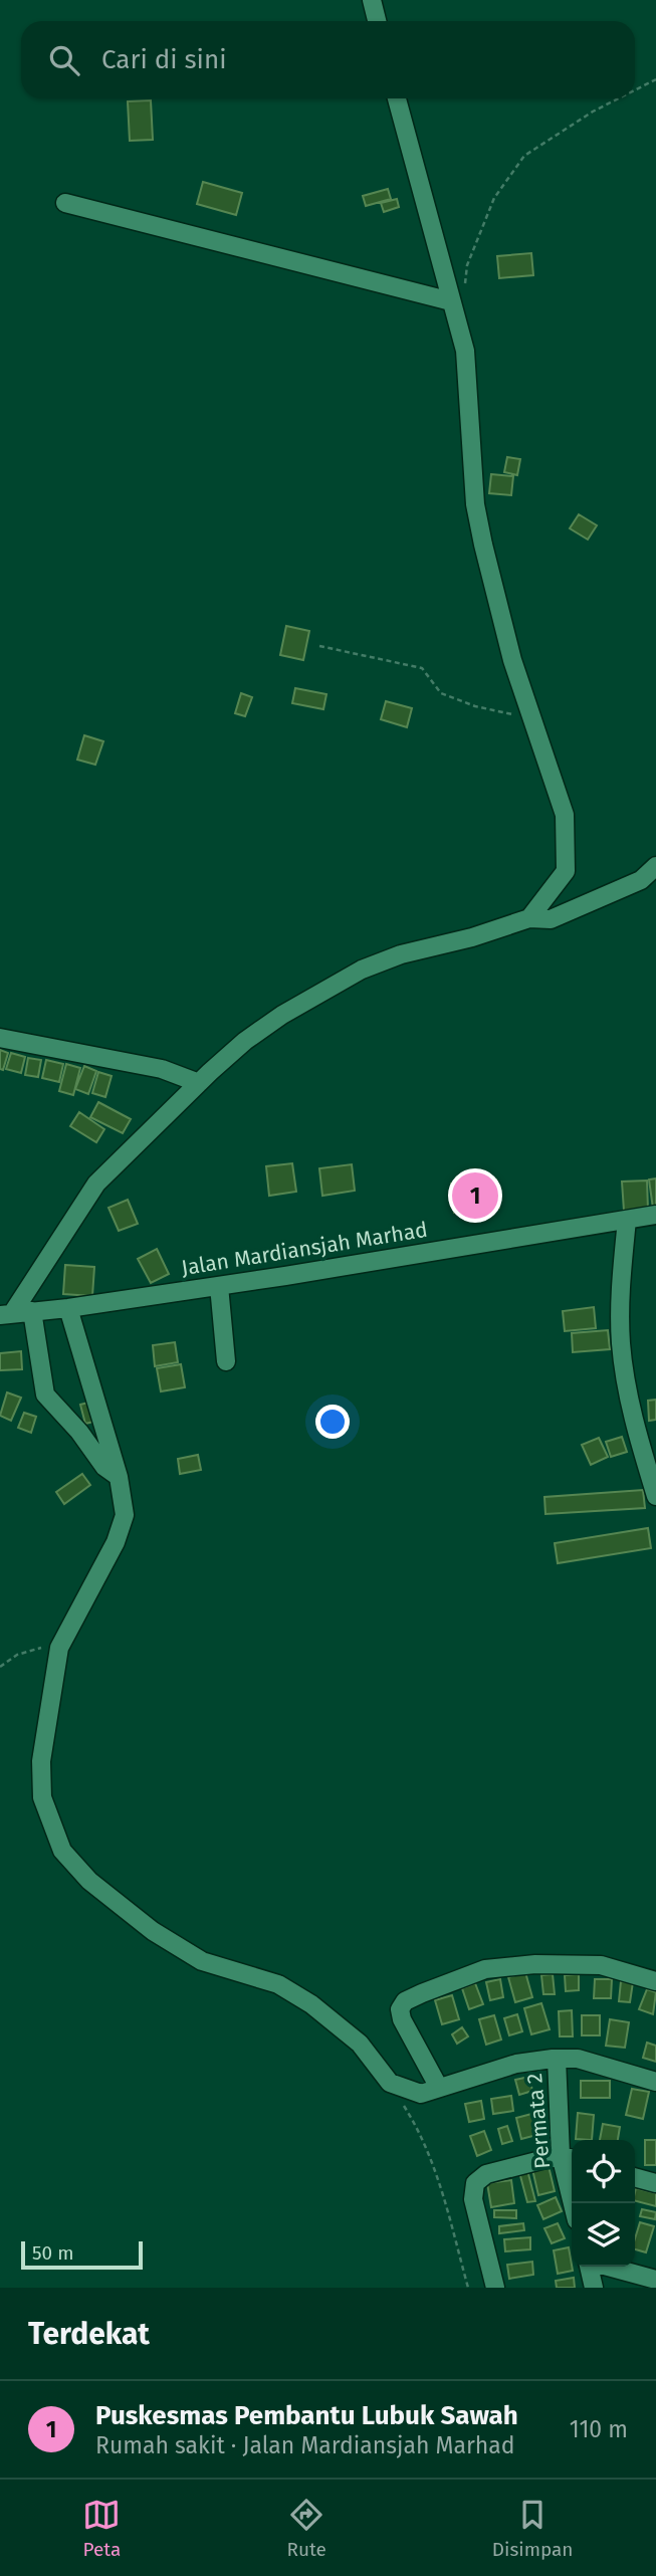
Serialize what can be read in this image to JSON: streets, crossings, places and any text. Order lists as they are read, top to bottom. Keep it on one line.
{"streets":{"street":["Jalan Mardiansjah Marhad","Permata 2"]},"scale_bar":"50 m","page":{"search":"Cari di sini","pins":"1","scale":"50 m","heading":"Terdekat","list":[{"mark":"1","name":"Puskesmas Pembantu Lubuk Sawah","note":"Rumah sakit · Jalan Mardiansjah Marhad","value":"110 m"}],"nav":["Peta","Rute","Disimpan"]}}
